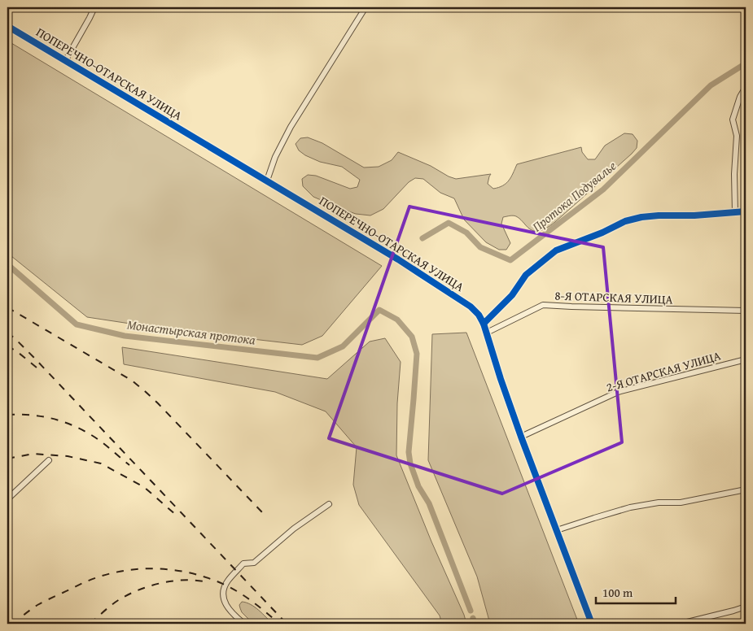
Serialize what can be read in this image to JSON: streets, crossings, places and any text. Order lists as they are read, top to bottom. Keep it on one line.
{"streets":{"street":["ПОПЕРЕЧНО-ОТАРСКАЯ УЛИЦА","8-Я ОТАРСКАЯ УЛИЦА","2-Я ОТАРСКАЯ УЛИЦА"]},"crossings":[["ПОПЕРЕЧНО-ОТАРСКАЯ УЛИЦА","8-Я ОТАРСКАЯ УЛИЦА"],["ПОПЕРЕЧНО-ОТАРСКАЯ УЛИЦА","2-Я ОТАРСКАЯ УЛИЦА"]],"water":["Протока Подувалье","Монастырская протока"],"scale_bar":"100 m"}
